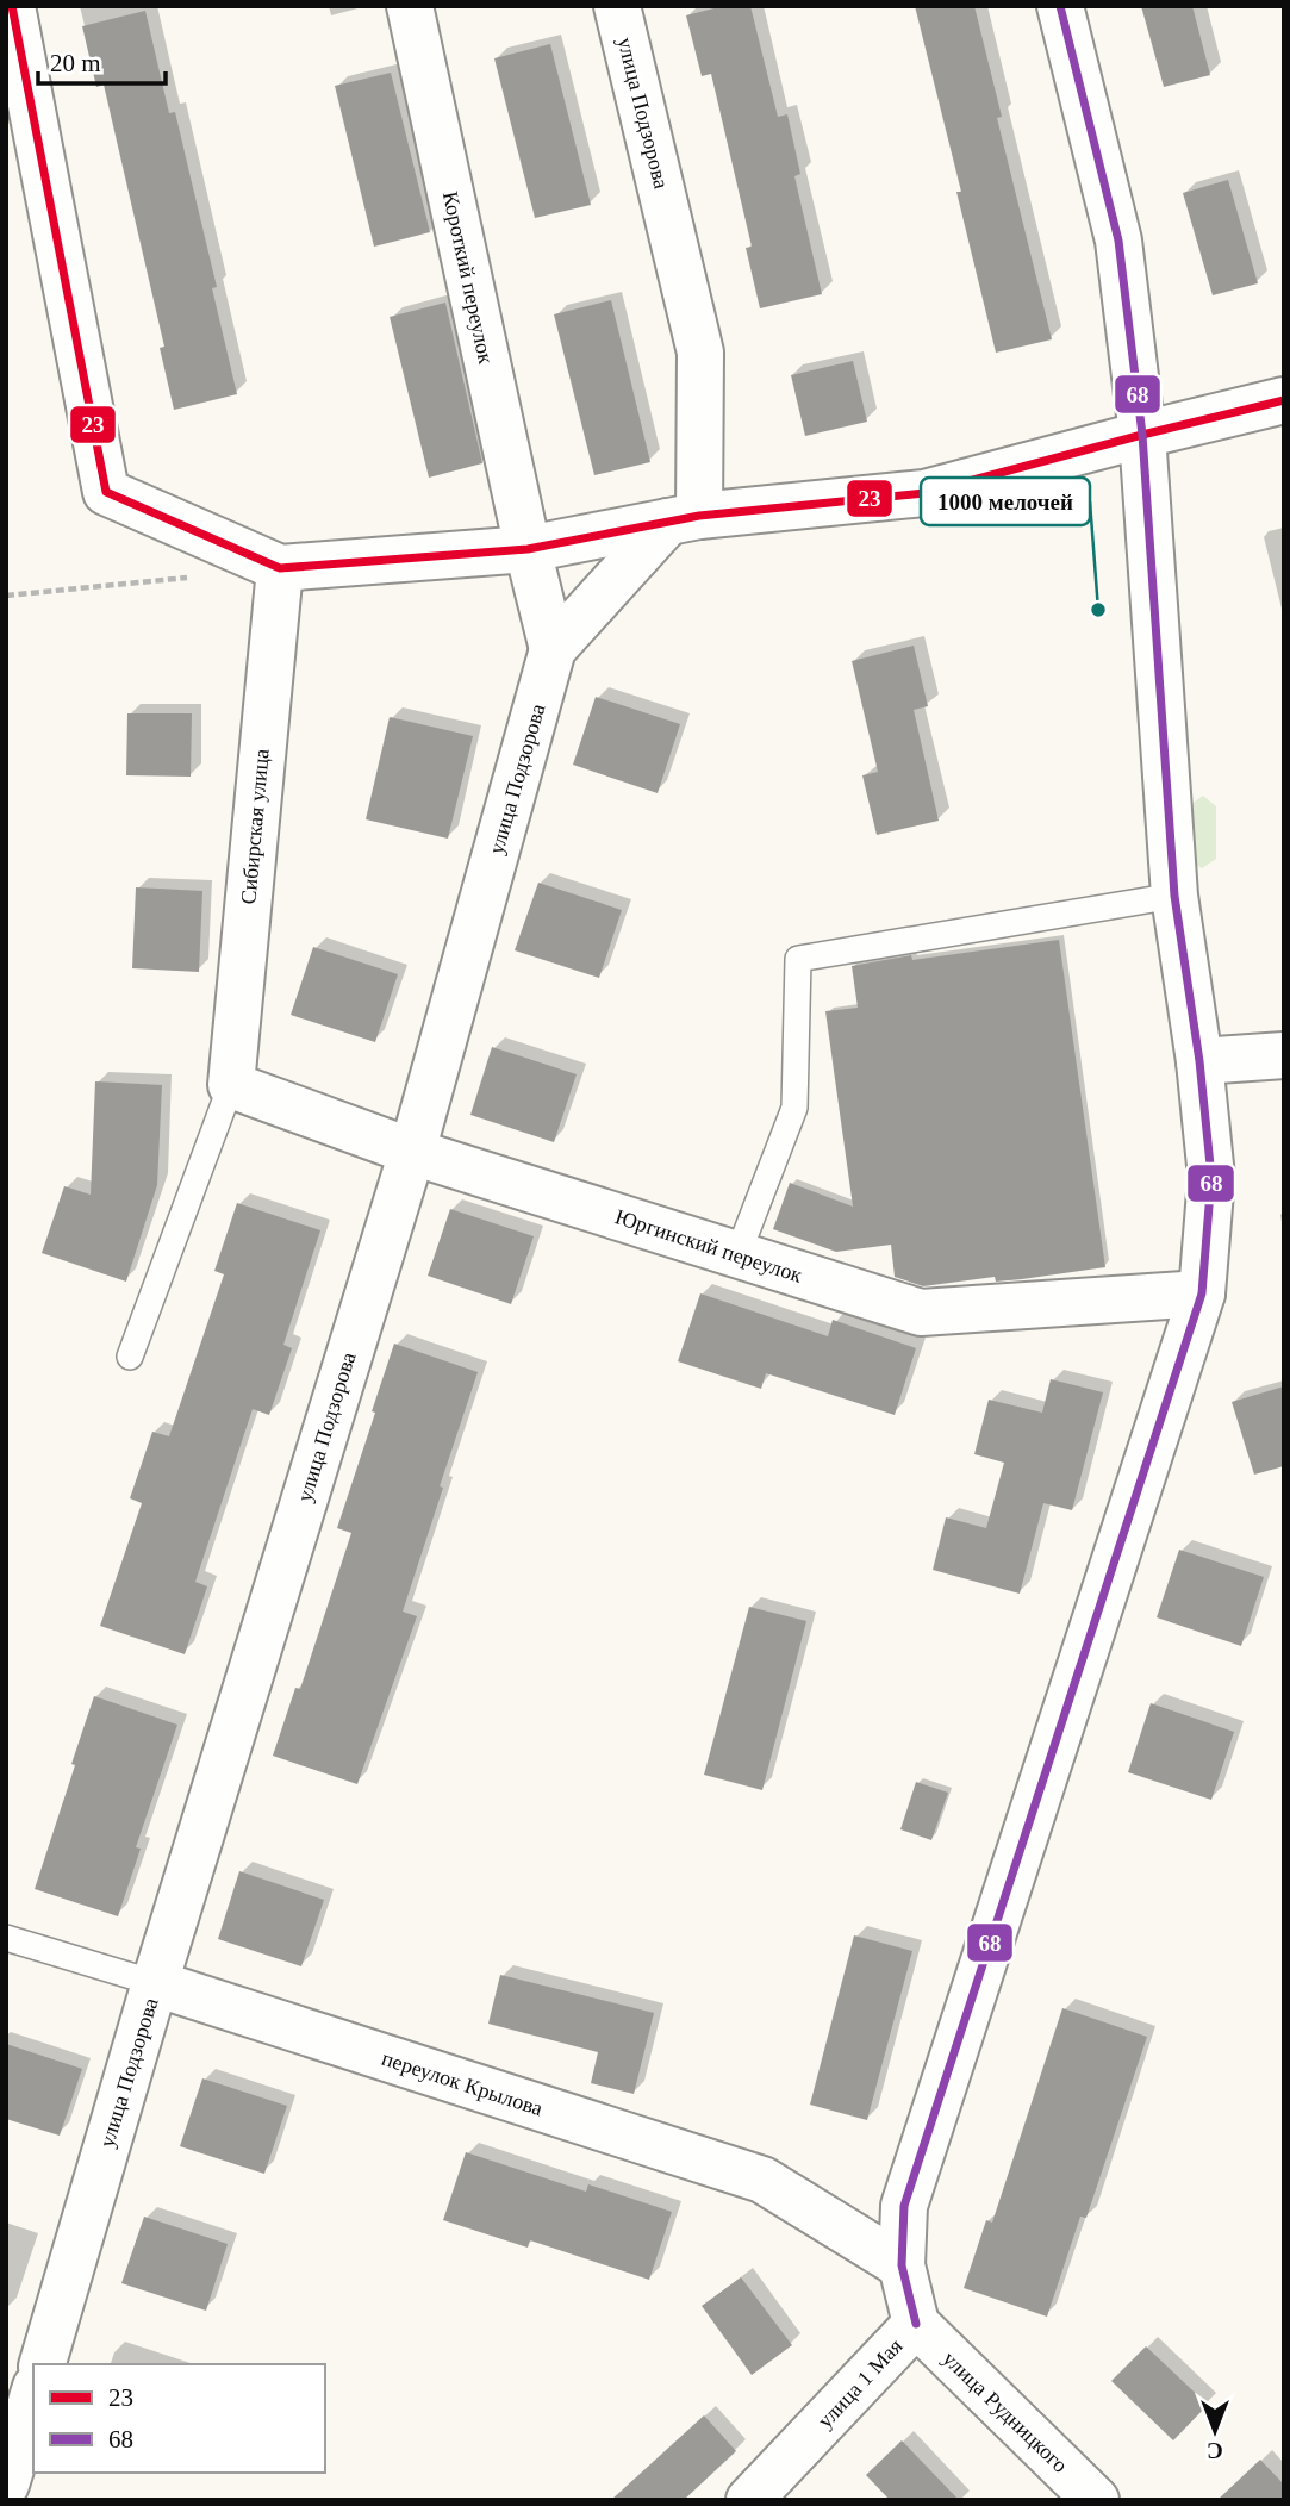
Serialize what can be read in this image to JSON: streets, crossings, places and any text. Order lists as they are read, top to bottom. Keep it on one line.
{"streets":{"street":["улица Подзорова","Короткий переулок","Сибирская улица","Юргинский переулок","переулок Крылова","улица 1 Мая","улица Рудницкого"]},"crossings":[["улица Подзорова","Короткий переулок"],["улица Подзорова","Юргинский переулок"],["улица Подзорова","переулок Крылова"],["Сибирская улица","Юргинский переулок"],["Юргинский переулок","улица 1 Мая"],["переулок Крылова","улица 1 Мая"],["улица 1 Мая","улица Рудницкого"]],"places":["1000 мелочей"],"lines":["transit line 23","transit line 68"],"legend":["23","68"],"scale_bar":"20 m","north":"bottom"}
